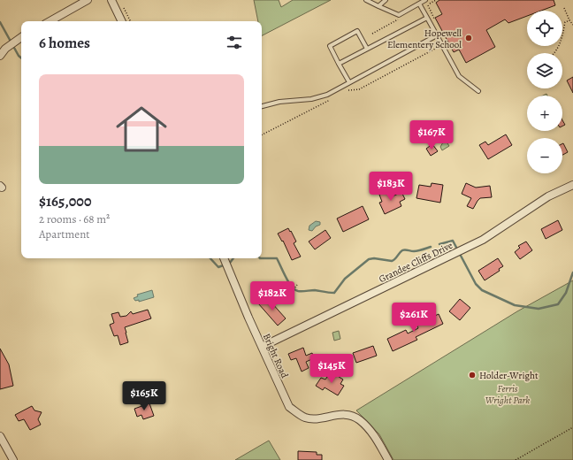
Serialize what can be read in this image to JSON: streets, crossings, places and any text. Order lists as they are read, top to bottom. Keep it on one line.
{"streets":{"street":["Grandee Cliffs Drive","Bright Road"]},"crossings":[["Grandee Cliffs Drive","Bright Road"]],"parks":["Ferris Wright Park"],"places":["Hopewell Elementery School","Holder-Wright"],"page":{"map_buttons":["+","−"],"heading":"6 homes","list":[{"name":"$165,000","note":"2 rooms · 68 m² · Apartment"}],"price":["$167K","$183K","$182K","$261K","$145K","$165K"]}}
